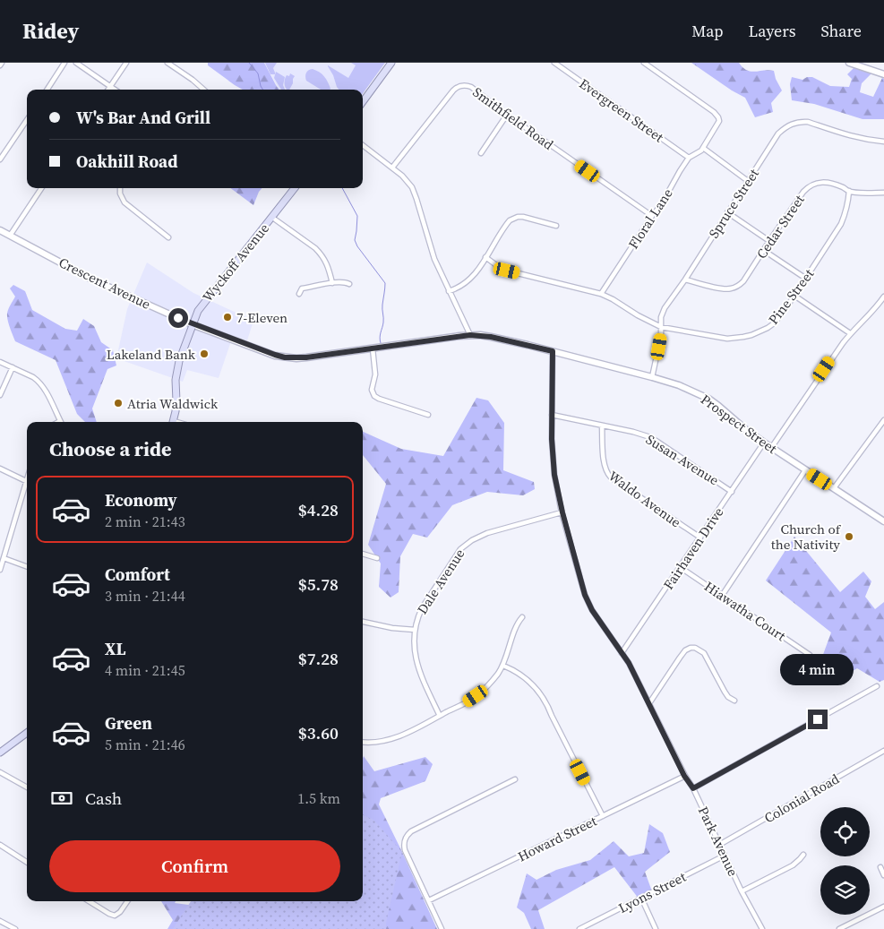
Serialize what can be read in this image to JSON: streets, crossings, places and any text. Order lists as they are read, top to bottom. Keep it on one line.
{"streets":{"main road":["Wyckoff Avenue","Crescent Avenue","Prospect Street"],"street":["Evergreen Street","Smithfield Road","Spruce Street","Floral Lane","Cedar Street","Pine Street","Susan Avenue","Waldo Avenue","Fairhaven Drive","Dale Avenue","Hiawatha Court","Colonial Road","Howard Street","Park Avenue","Lyons Street"]},"crossings":[["Evergreen Street","Floral Lane"],["Smithfield Road","Floral Lane"],["Spruce Street","Cedar Street"],["Spruce Street","Pine Street"],["Spruce Street","Prospect Street"],["Floral Lane","Pine Street"],["Cedar Street","Pine Street"],["Wyckoff Avenue","Crescent Avenue"],["Crescent Avenue","Prospect Street"],["Crescent Avenue","Park Avenue"],["Prospect Street","Fairhaven Drive"],["Prospect Street","Park Avenue"],["Susan Avenue","Waldo Avenue"],["Susan Avenue","Fairhaven Drive"],["Susan Avenue","Park Avenue"],["Waldo Avenue","Fairhaven Drive"],["Fairhaven Drive","Hiawatha Court"],["Fairhaven Drive","Park Avenue"],["Dale Avenue","Park Avenue"],["Colonial Road","Park Avenue"],["Howard Street","Park Avenue"],["Park Avenue","Lyons Street"]],"places":["7-Eleven","Lakeland Bank","Atria Waldwick","Church of the Nativity"],"page":{"header":"Ridey","nav":["Map","Layers","Share"],"banner":["W's Bar And Grill","Oakhill Road"],"heading":"Choose a ride","list":[{"name":"Economy","note":"2 min · 21:43","value":"$4.28"},{"name":"Comfort","note":"3 min · 21:44","value":"$5.78"},{"name":"XL","note":"4 min · 21:45","value":"$7.28"},{"name":"Green","note":"5 min · 21:46","value":"$3.60"}],"bubble":"4 min","pay":["Cash","1.5 km"],"buttons":"Confirm"}}
